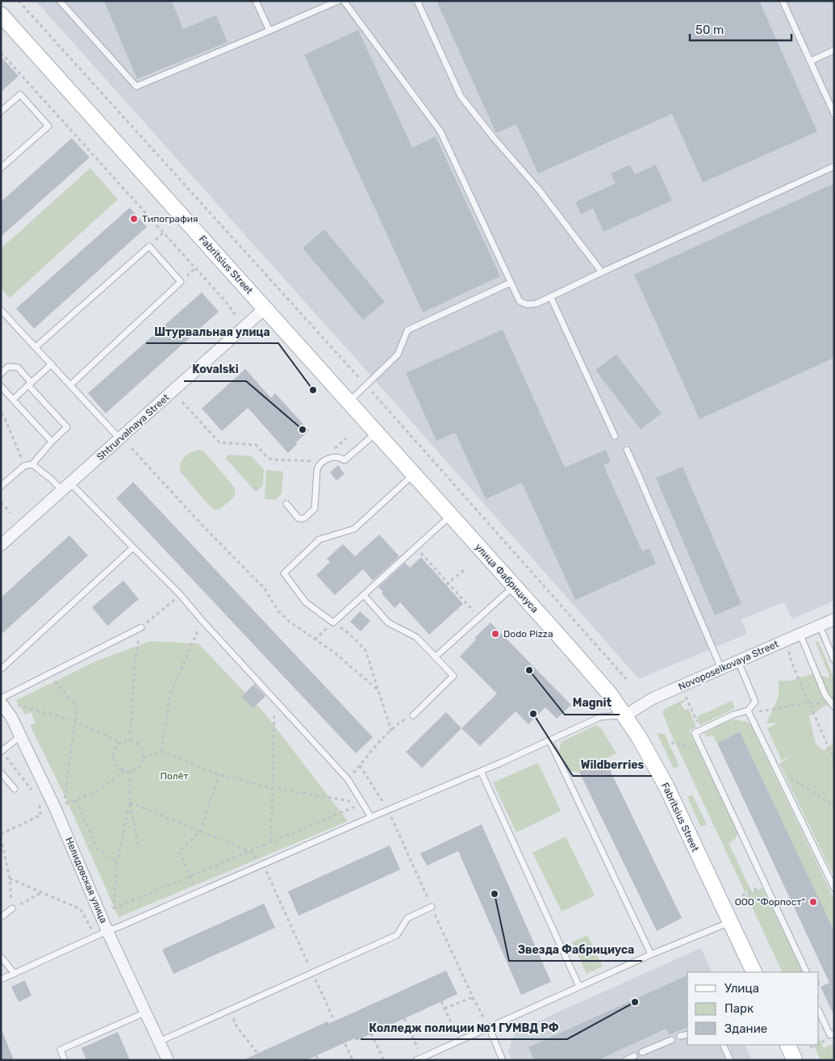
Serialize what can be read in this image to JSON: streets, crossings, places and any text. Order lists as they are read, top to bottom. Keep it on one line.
{"streets":{"main road":["Fabritsius Street","улица Фабрициуса"],"street":["Shtrurvalnaya Street","Novoposelkovaya Street","Нелидовская улица"]},"crossings":[["Fabritsius Street","Shtrurvalnaya Street"],["Fabritsius Street","улица Фабрициуса"],["Fabritsius Street","Novoposelkovaya Street"],["улица Фабрициуса","Novoposelkovaya Street"]],"parks":["Полёт"],"places":["Типография","Штурвальная улица","Kovalski","Dodo Pizza","Magnit","Wildberries","Звезда Фабрициуса","ООО \"Форпост\"","Колледж полиции №1 ГУМВД РФ"],"legend":["Улица","Парк","Здание"],"scale_bar":"50 m"}
